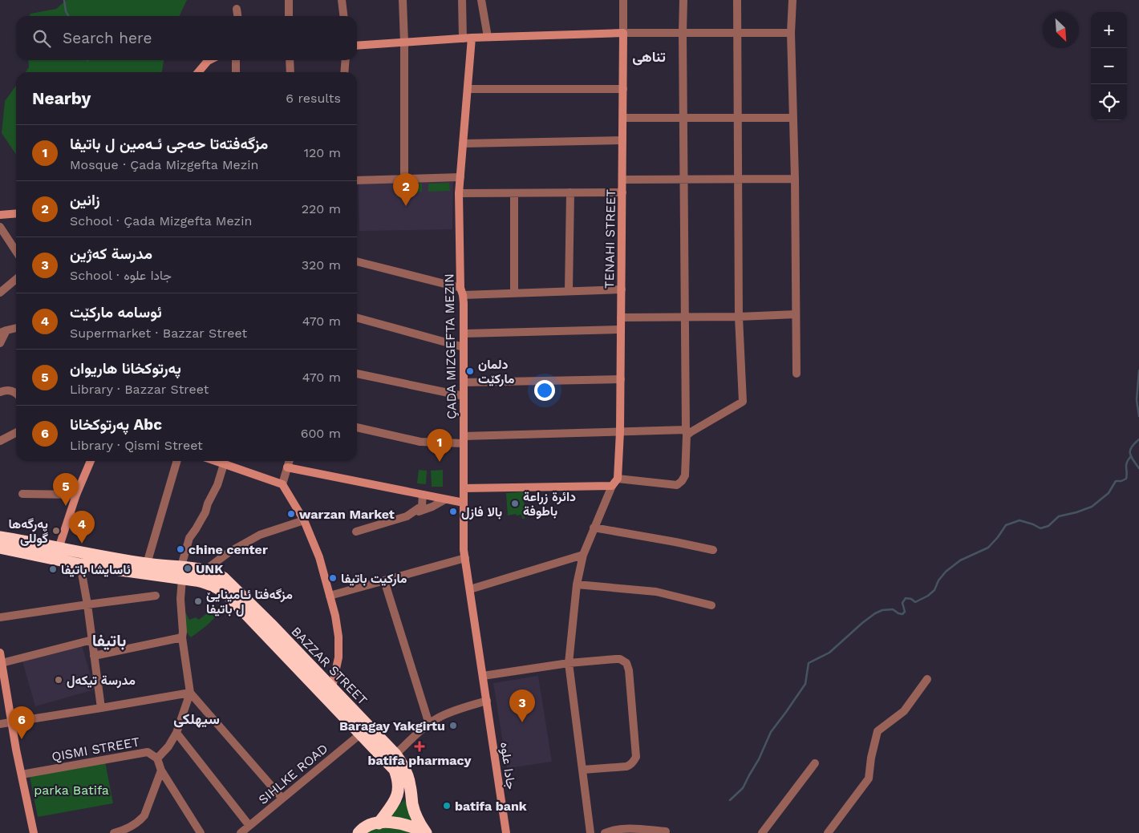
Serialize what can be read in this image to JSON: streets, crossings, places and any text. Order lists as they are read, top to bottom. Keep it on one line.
{"streets":{"highway":["BAZZAR STREET"],"street":["TENAHI STREET","ÇADA MIZGEFTA MEZIN","QISMI STREET","جادا علوه","SIHLKE ROAD"]},"crossings":[["ÇADA MIZGEFTA MEZIN","جادا علوه"],["BAZZAR STREET","SIHLKE ROAD"]],"districts":["تناهى","باتیفا","سيهلكى"],"parks":["parka Batifa"],"places":{"other":["دلمان مارکێت","دائرة زراعة باطوفة","بالا فازل","warzan Market","په‌رگه‌ها گوللی","chine center","UNK","ئاسایشا باتیفا","ماركيت باتيفا","مزگەفتا ئـامینایێ ل باتیفا","مدرسة تيكه‌ل","Baragay Yakgirtu","batifa bank"],"health":["batifa pharmacy"]},"north":"bottom right","page":{"map_buttons":["+","−"],"search":"Search here","heading":["Nearby","6 results"],"list":[{"mark":"1","name":"مزگەفتەتا حەجی ئـەمین ل باتیفا","note":"Mosque · Çada Mizgefta Mezin","value":"120 m"},{"mark":"2","name":"زانین","note":"School · Çada Mizgefta Mezin","value":"220 m"},{"mark":"3","name":"مدرسة كه‌ژين","note":"School · جادا علوه","value":"320 m"},{"mark":"4","name":"ئوسامە مارکێت","note":"Supermarket · Bazzar Street","value":"470 m"},{"mark":"5","name":"په‌رتوكخانا هاریوان","note":"Library · Bazzar Street","value":"470 m"},{"mark":"6","name":"په‌رتوكخانا Abc","note":"Library · Qismi Street","value":"600 m"}],"pins":["2","1","5","4","3","6"]}}
